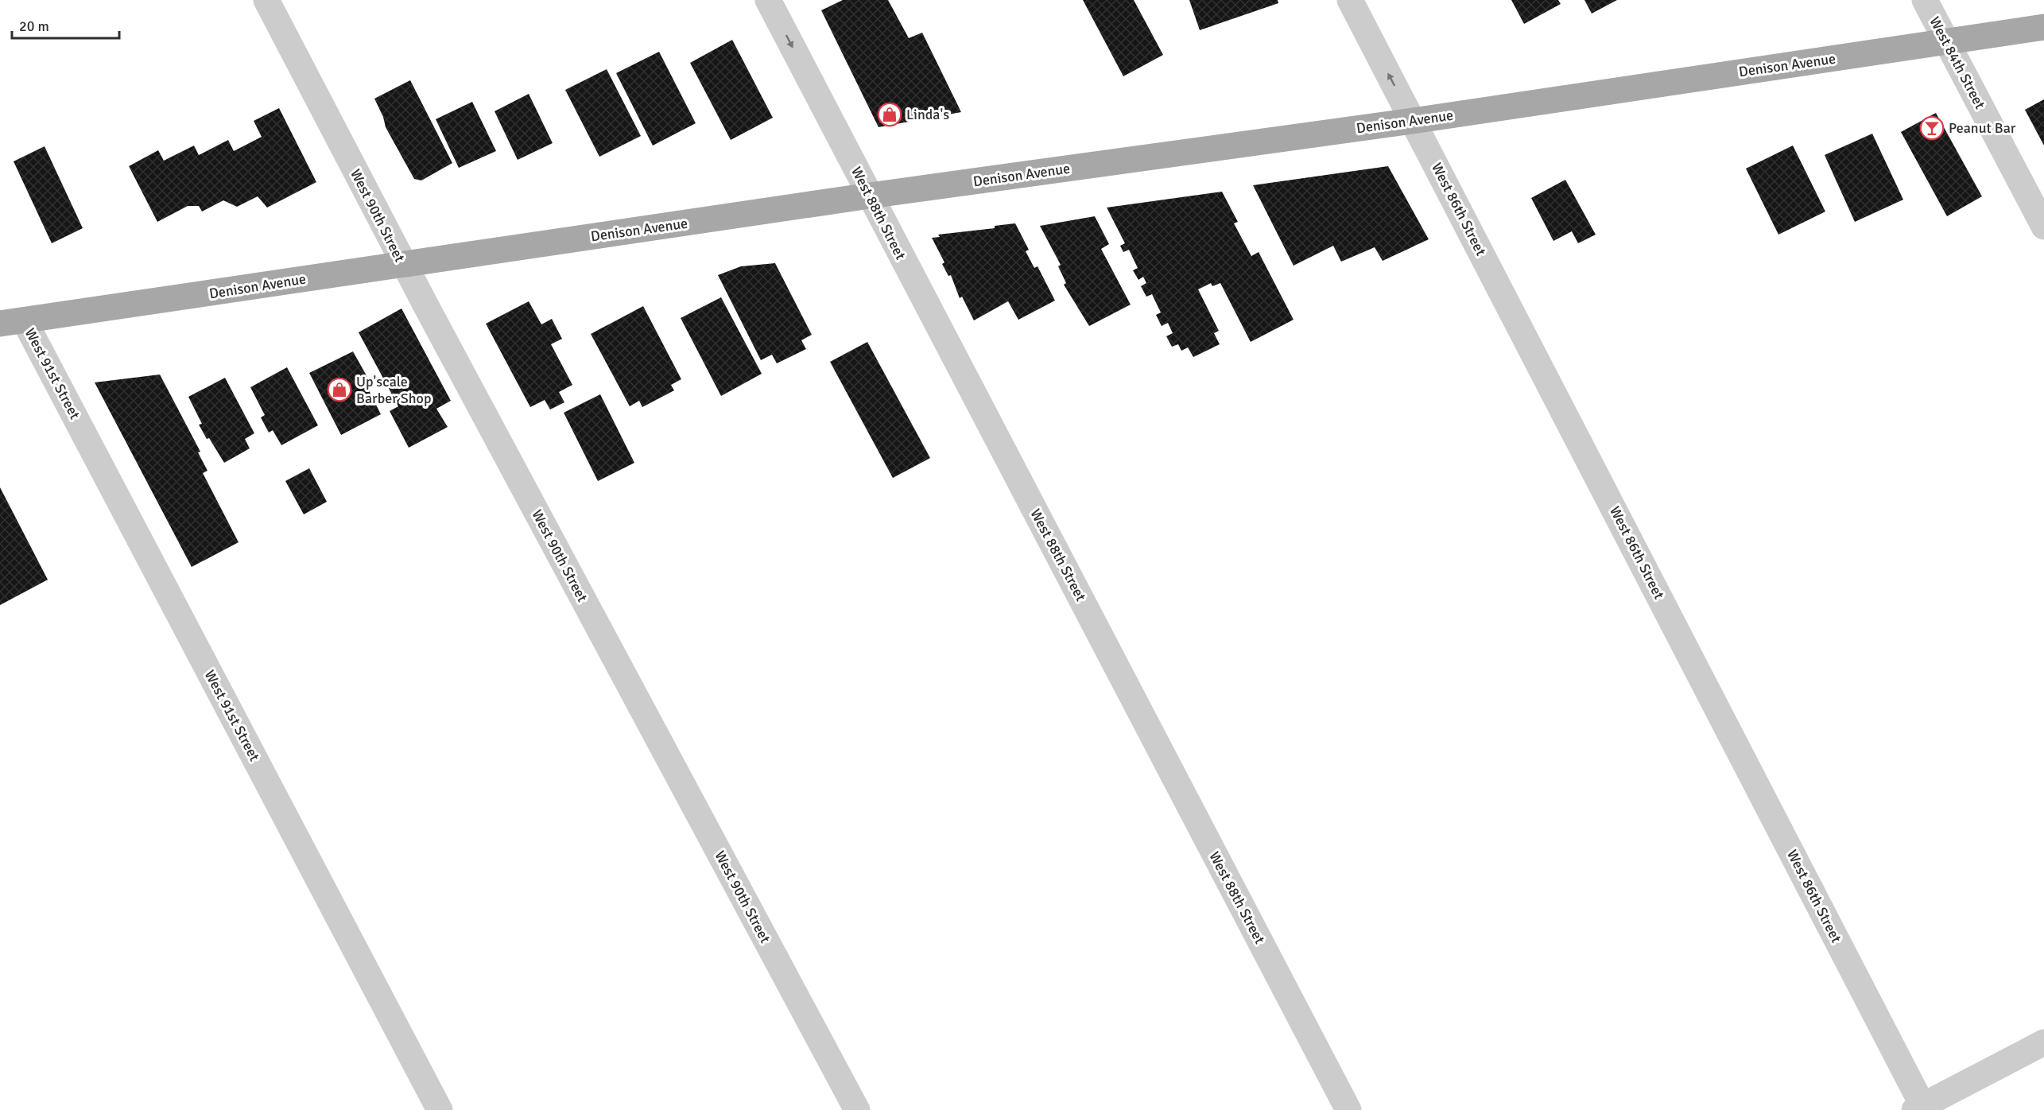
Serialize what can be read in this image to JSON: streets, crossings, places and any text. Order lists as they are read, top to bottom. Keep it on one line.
{"streets":{"main road":["Denison Avenue"],"street":["West 84th Street","West 86th Street","West 88th Street","West 90th Street","West 91st Street"]},"crossings":[["West 84th Street","Denison Avenue"],["Denison Avenue","West 86th Street"],["Denison Avenue","West 88th Street"],["Denison Avenue","West 90th Street"],["Denison Avenue","West 91st Street"]],"places":{"shop":["Linda's","Up'scale Barber Shop"],"bar":["Peanut Bar"]},"scale_bar":"20 m"}
